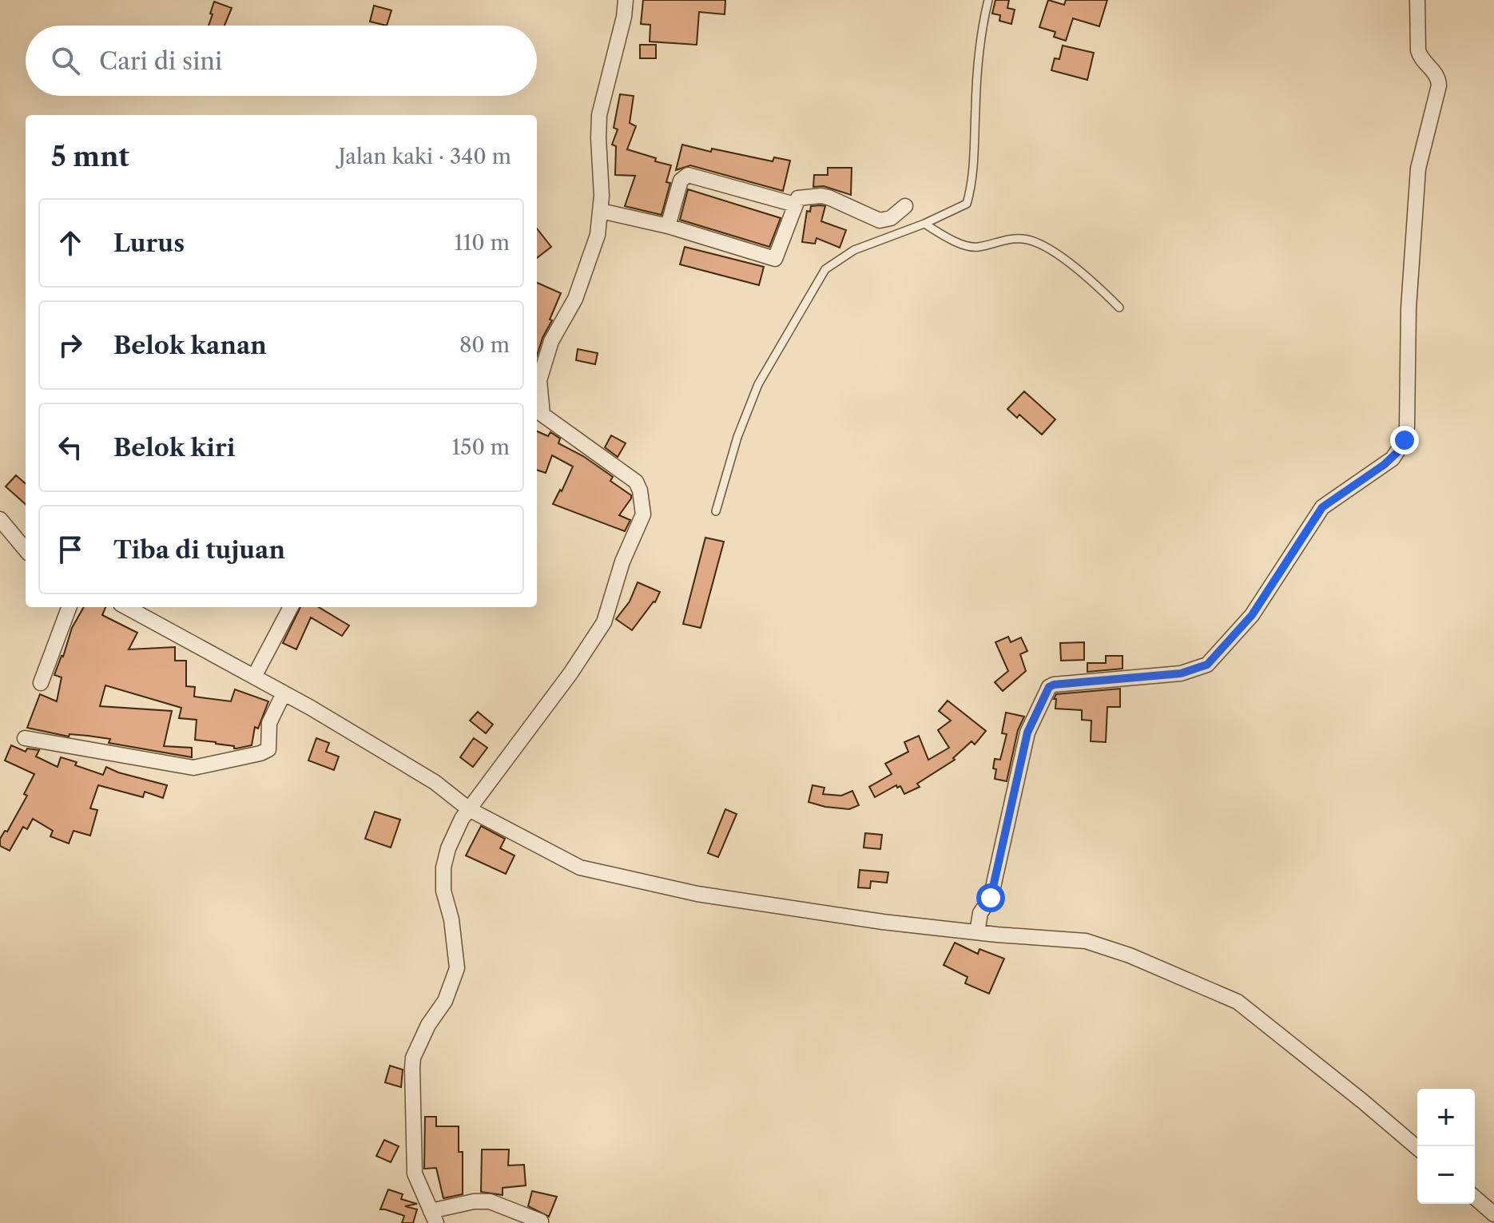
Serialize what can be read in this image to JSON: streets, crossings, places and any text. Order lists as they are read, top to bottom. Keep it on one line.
{"page":{"search":"Cari di sini","heading":["5 mnt","Jalan kaki · 340 m"],"list":[["Lurus","110 m"],["Belok kanan","80 m"],["Belok kiri","150 m"],"Tiba di tujuan"],"map_buttons":["+","−"]}}
